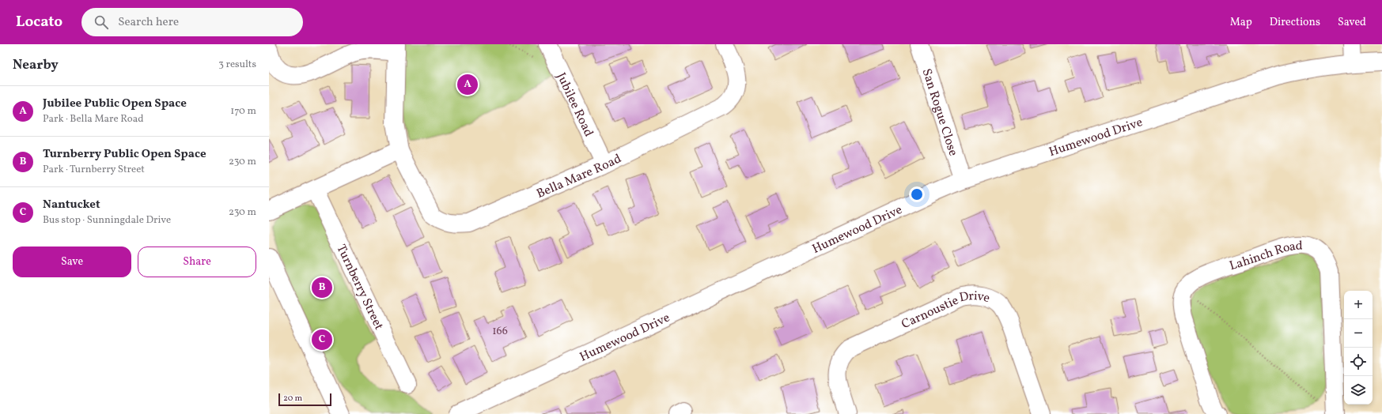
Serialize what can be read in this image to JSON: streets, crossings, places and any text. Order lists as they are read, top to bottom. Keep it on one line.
{"streets":{"street":["Jubilee Road","San Rogue Close","Humewood Drive","Bella Mare Road","Lahinch Road","Turnberry Street","Carnoustie Drive"]},"crossings":[["Jubilee Road","Bella Mare Road"],["San Rogue Close","Humewood Drive"]],"house_numbers":["166"],"scale_bar":"20 m","page":{"header":"Locato","search":"Search here","nav":["Map","Directions","Saved"],"heading":["Nearby","3 results"],"pins":["A","B","C"],"list":[{"mark":"A","name":"Jubilee Public Open Space","note":"Park · Bella Mare Road","value":"170 m"},{"mark":"B","name":"Turnberry Public Open Space","note":"Park · Turnberry Street","value":"230 m"},{"mark":"C","name":"Nantucket","note":"Bus stop · Sunningdale Drive","value":"230 m"}],"buttons":["Save","Share"],"map_buttons":["+","−"],"scale":"20 m"}}
